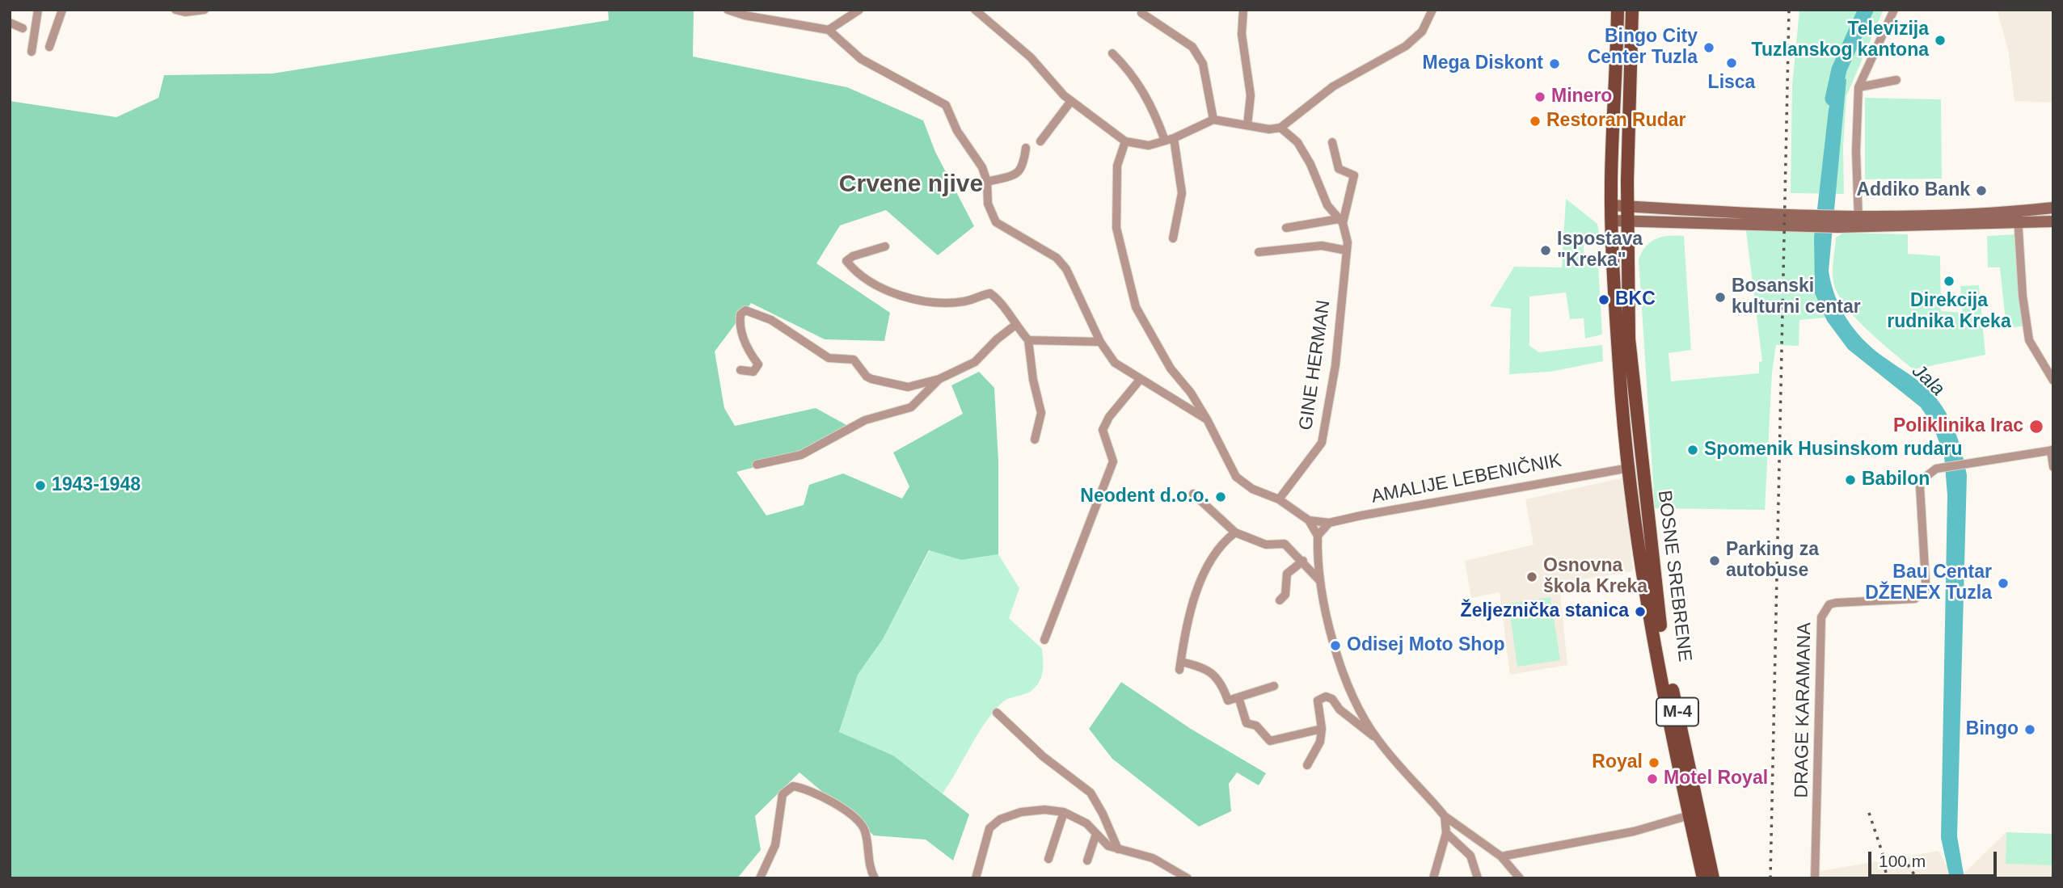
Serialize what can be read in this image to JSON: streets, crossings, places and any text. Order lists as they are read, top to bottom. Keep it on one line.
{"streets":{"main road":["BOSNE SREBRENE","M-4"],"street":["GINE HERMAN","AMALIJE LEBENIČNIK","DRAGE KARAMANA"]},"crossings":[["AMALIJE LEBENIČNIK","BOSNE SREBRENE"],["BOSNE SREBRENE","M-4"]],"districts":["Crvene njive"],"water":["Jala"],"places":["Televizija Tuzlanskog kantona","Bingo City Center Tuzla","Lisca","Mega Diskont","Minero","Restoran Rudar","Addiko Bank","Ispostava \"Kreka\"","Direkcija rudnika Kreka","Bosanski kulturni centar","BKC","Poliklinika Irac","Spomenik Husinskom rudaru","Babilon","1943-1948","Neodent d.o.o.","Parking za autobuse","Osnovna škola Kreka","Bau Centar DŽENEX Tuzla","Željeznička stanica","Odisej Moto Shop","Bingo","Royal","Motel Royal"],"scale_bar":"100 m"}
